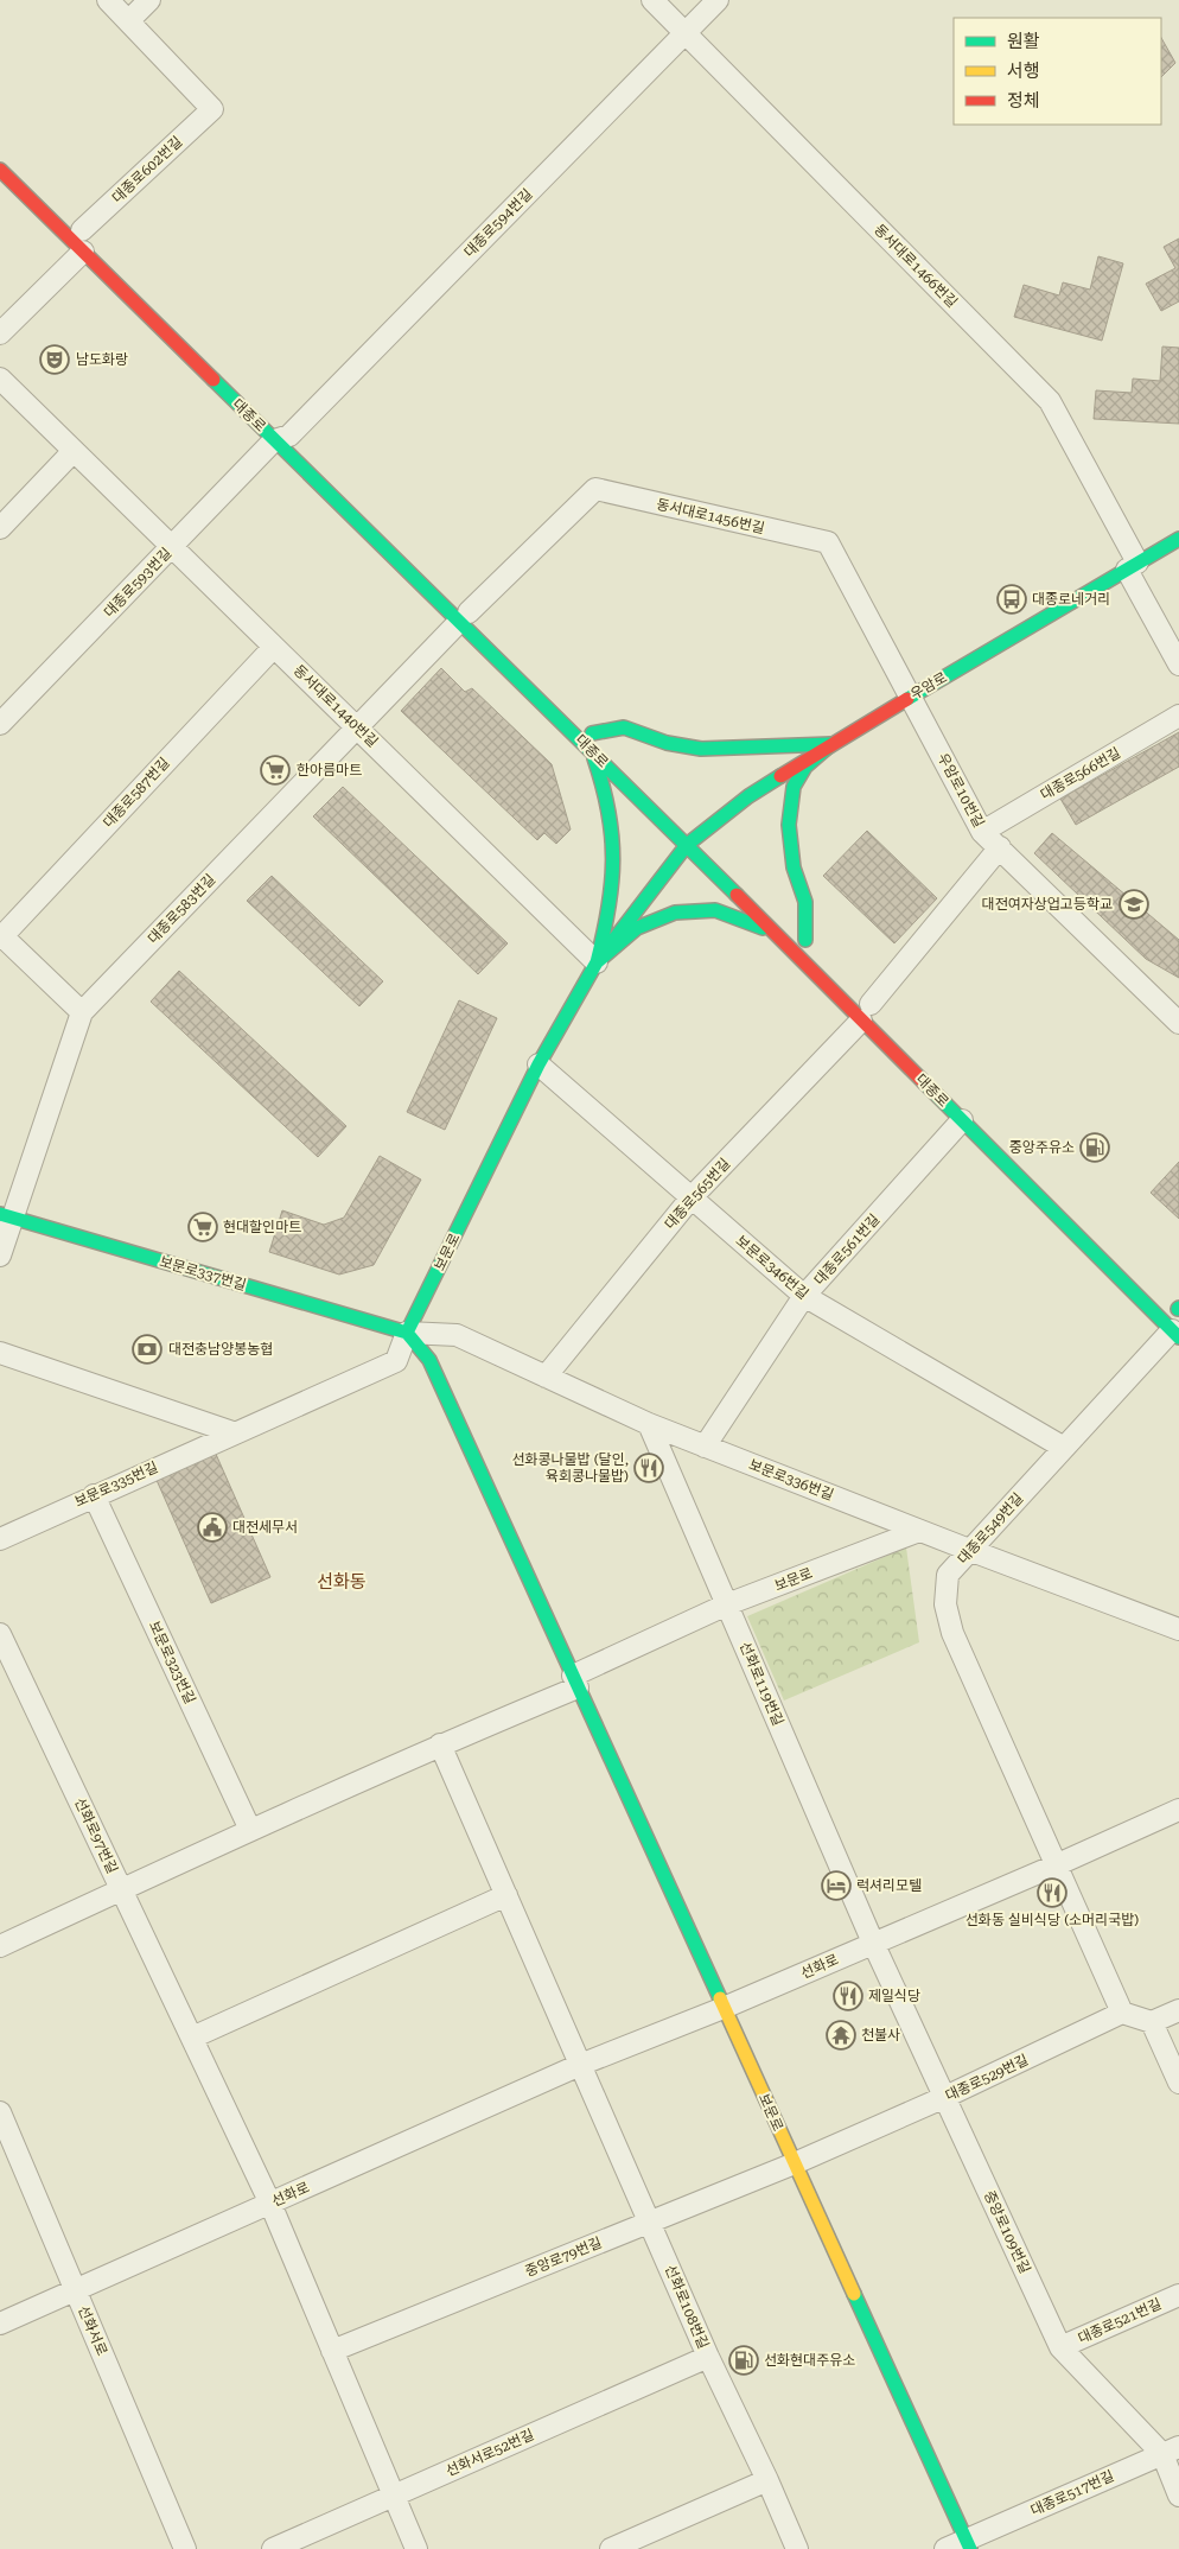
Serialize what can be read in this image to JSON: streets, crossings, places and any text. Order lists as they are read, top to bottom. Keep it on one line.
{"streets":{"main road":["대종로","우암로","보문로","보문로337번길"],"street":["대종로602번길","대종로594번길","동서대로1466번길","동서대로1456번길","대종로593번길","동서대로1440번길","대종로566번길","우암로10번길","대종로587번길","대종로583번길","대종로565번길","대종로561번길","보문로346번길","보문로336번길","보문로335번길","대종로549번길","보문로323번길","선화로119번길","선화로97번길","선화로","대종로529번길","중앙로109번길","중앙로79번길","선화로108번길","대종로521번길","선화서로","선화서로52번길","대종로517번길"]},"crossings":[["대종로602번길","대종로"],["대종로594번길","동서대로1466번길"],["대종로594번길","대종로"],["대종로594번길","대종로593번길"],["동서대로1466번길","우암로"],["대종로","동서대로1456번길"],["대종로","대종로593번길"],["대종로","우암로"],["대종로","대종로583번길"],["대종로","대종로565번길"],["대종로","대종로561번길"],["대종로","보문로"],["대종로","대종로549번길"],["동서대로1456번길","우암로"],["동서대로1456번길","우암로10번길"],["동서대로1456번길","대종로583번길"],["대종로593번길","동서대로1440번길"],["우암로","우암로10번길"],["우암로","보문로"],["동서대로1440번길","대종로587번길"],["동서대로1440번길","대종로583번길"],["동서대로1440번길","보문로"],["대종로566번길","우암로10번길"],["대종로583번길","보문로337번길"],["대종로565번길","보문로346번길"],["대종로565번길","보문로336번길"],["대종로561번길","보문로346번길"],["대종로561번길","보문로336번길"],["보문로","보문로346번길"],["보문로","보문로337번길"],["보문로","보문로336번길"],["보문로","보문로335번길"],["보문로","선화로119번길"],["보문로","선화로"],["보문로","대종로529번길"],["보문로","중앙로79번길"],["보문로","대종로517번길"],["보문로346번길","대종로549번길"],["보문로337번길","보문로336번길"],["보문로337번길","보문로335번길"],["보문로336번길","보문로335번길"],["보문로336번길","대종로549번길"],["보문로336번길","선화로119번길"],["보문로335번길","보문로323번길"],["대종로549번길","선화로"],["선화로119번길","선화로"],["선화로119번길","중앙로109번길"],["선화로97번길","선화로"],["선화로","중앙로109번길"],["선화로","선화로108번길"],["선화로","선화서로"],["대종로529번길","중앙로109번길"],["대종로529번길","중앙로79번길"],["중앙로109번길","대종로521번길"],["중앙로109번길","대종로517번길"],["중앙로79번길","선화로108번길"],["선화로108번길","선화서로52번길"]],"districts":["선화동"],"places":{"theatre":["남도화랑"],"bus stop":["대종로네거리"],"supermarket":["한아름마트","현대할인마트"],"school or university":["대전여자상업고등학교"],"fuel station":["중앙주유소","선화현대주유소"],"bank":["대전충남양봉농협"],"restaurant":["선화콩나물밥 (달인, 육회콩나물밥)","선화동 실비식당 (소머리국밥)","제일식당"],"public building":["대전세무서"],"hotel":["럭셔리모텔"],"temple":["천불사"]},"legend":["원활","서행","정체"]}
